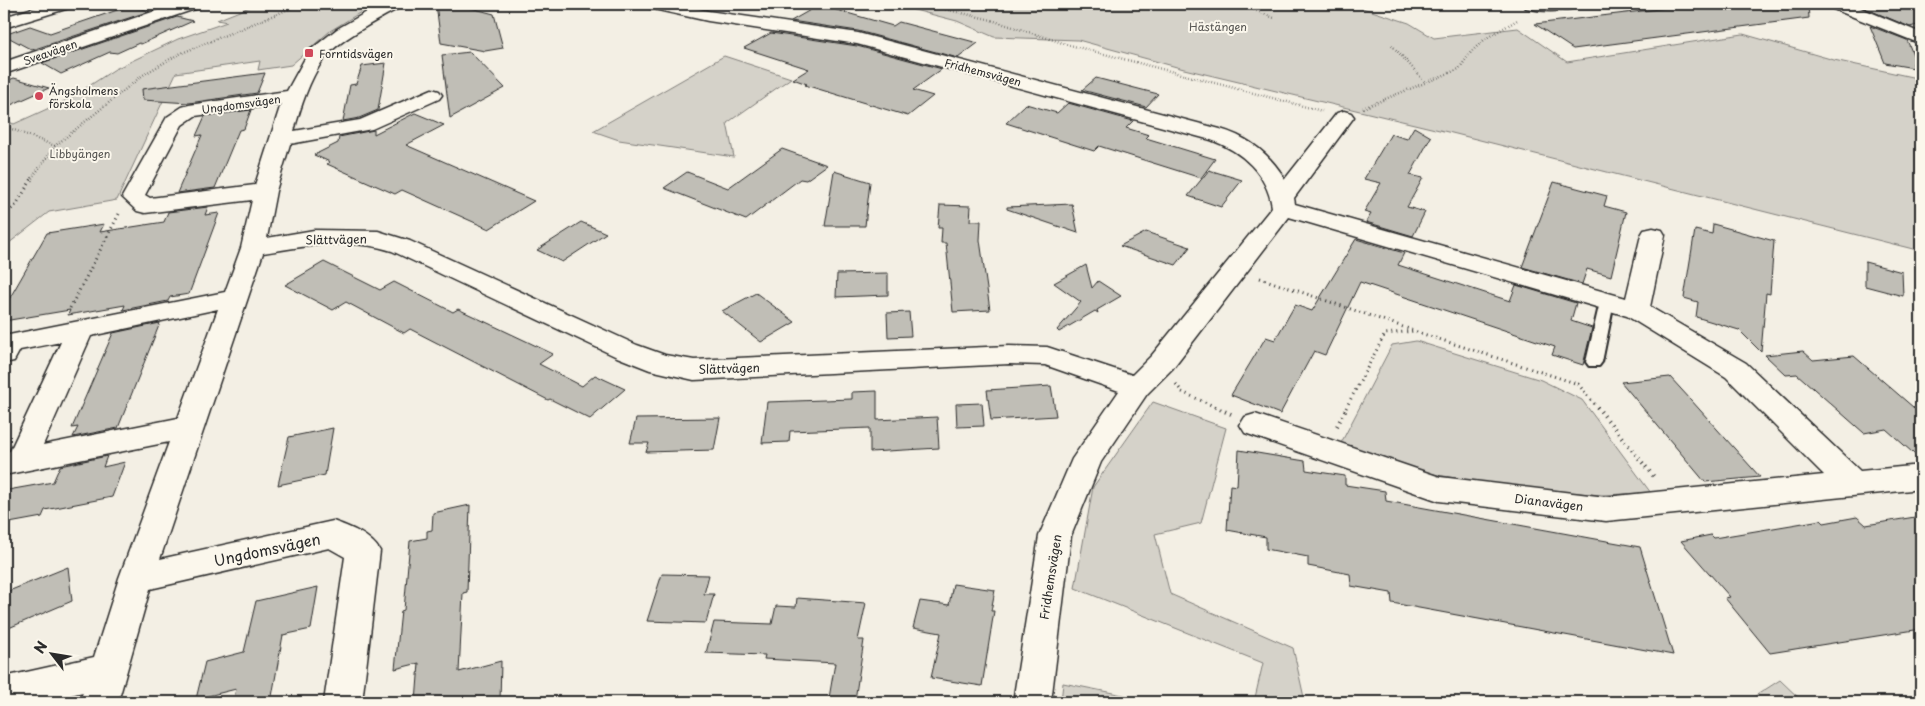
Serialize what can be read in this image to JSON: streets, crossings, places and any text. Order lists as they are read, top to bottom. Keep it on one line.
{"streets":{"street":["Sveavägen","Fridhemsvägen","Ungdomsvägen","Slättvägen","Dianavägen"]},"crossings":[["Fridhemsvägen","Slättvägen"],["Ungdomsvägen","Slättvägen"]],"parks":["Hästängen","Libbyängen"],"places":{"transit":["Forntidsvägen"],"other":["Ängsholmens förskola"]},"north":"top left"}
